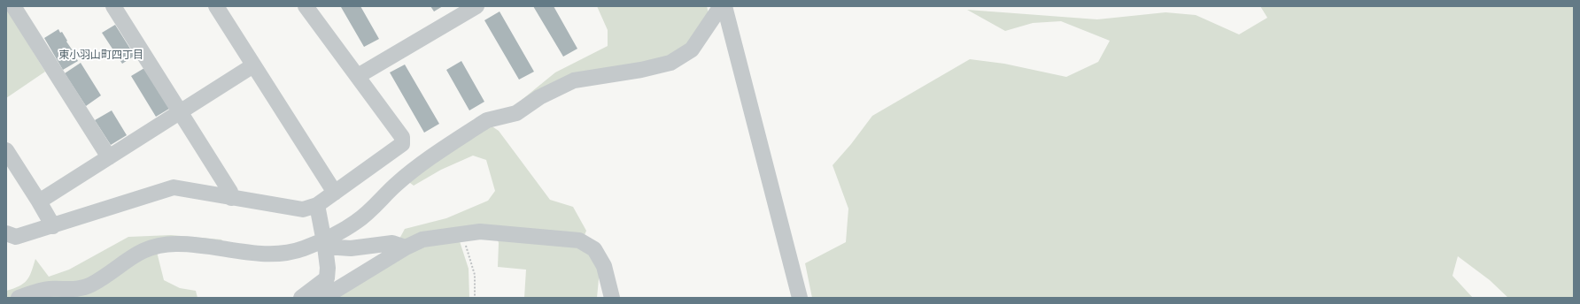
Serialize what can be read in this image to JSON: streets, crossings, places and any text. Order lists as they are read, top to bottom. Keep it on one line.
{"districts":["東小羽山町四丁目"]}
